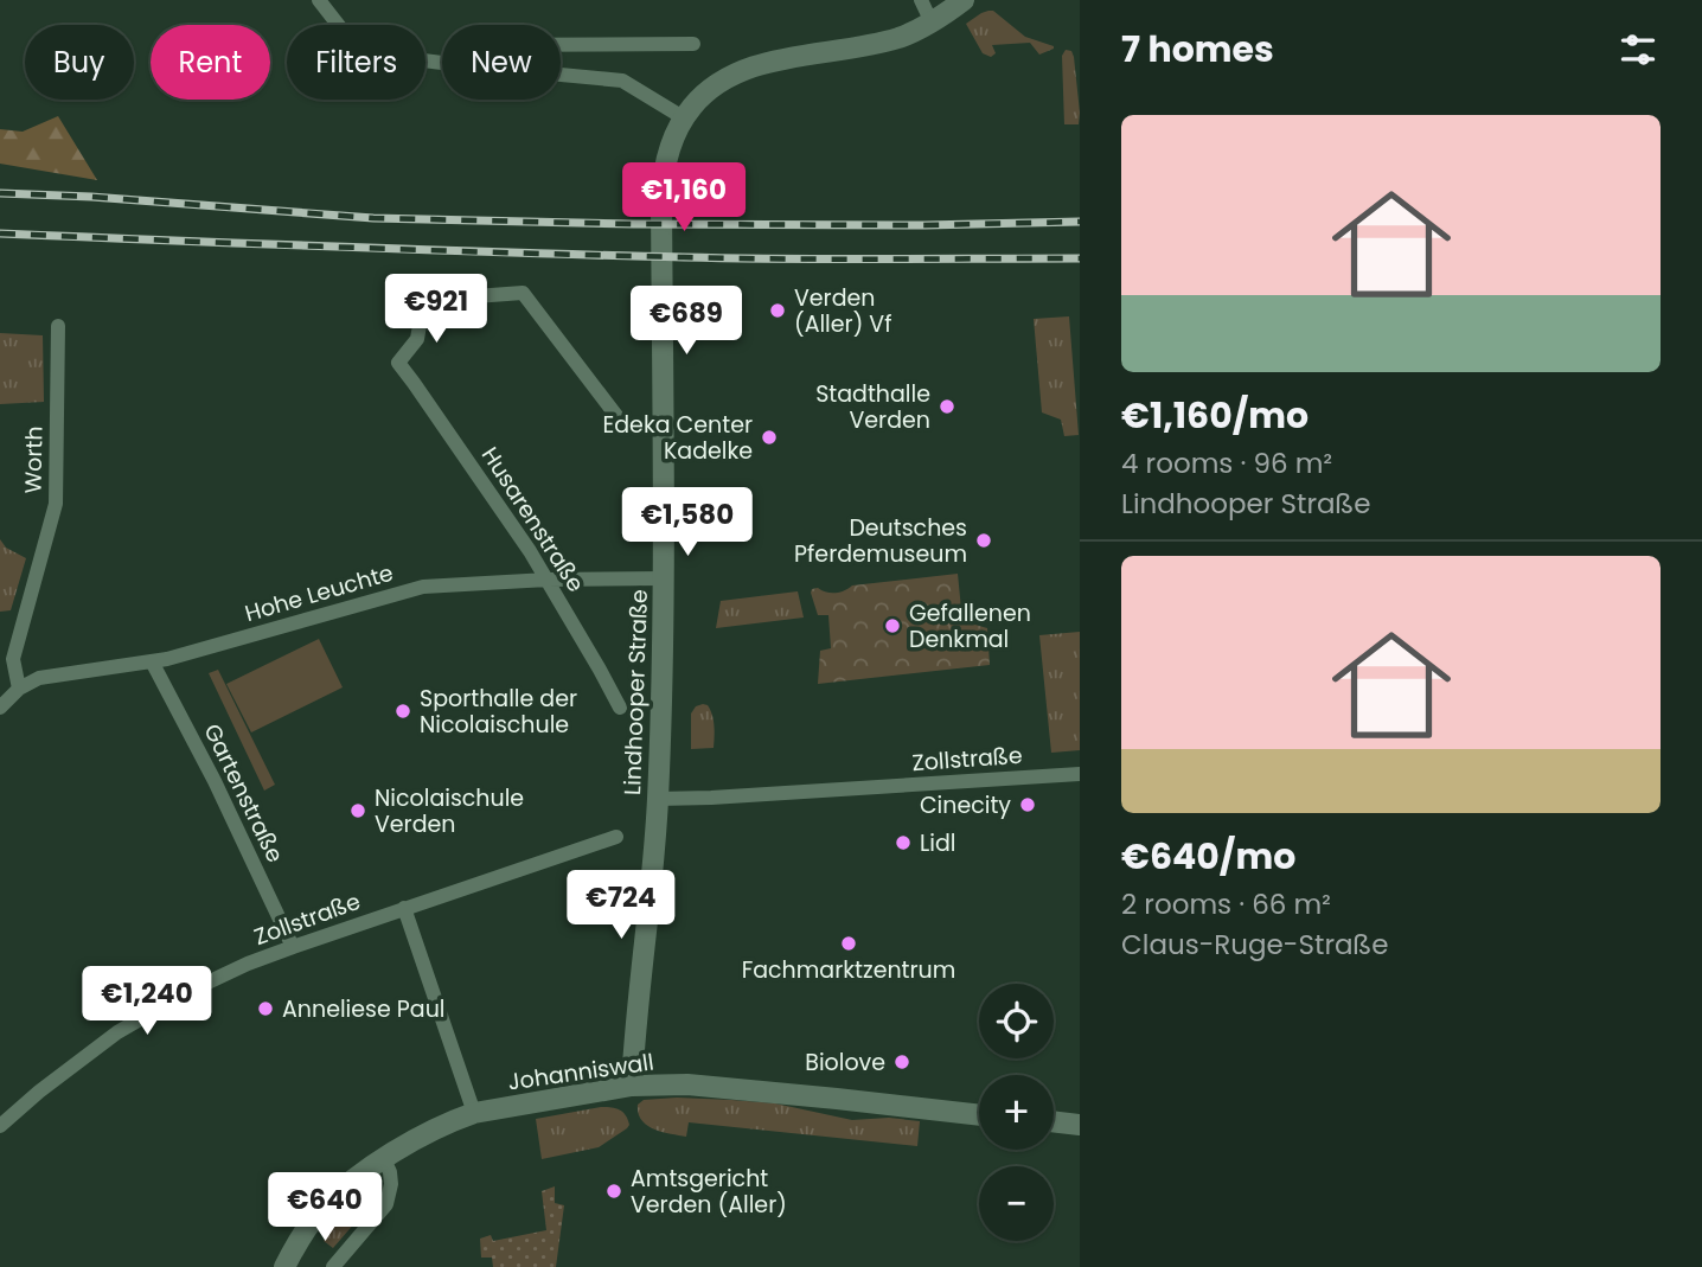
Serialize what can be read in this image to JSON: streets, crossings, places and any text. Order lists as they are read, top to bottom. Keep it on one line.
{"streets":{"main road":["Lindhooper Straße","Johanniswall"],"street":["Worth","Husarenstraße","Hohe Leuchte","Zollstraße","Gartenstraße"]},"crossings":[["Worth","Hohe Leuchte"],["Husarenstraße","Hohe Leuchte"],["Hohe Leuchte","Lindhooper Straße"],["Hohe Leuchte","Gartenstraße"],["Lindhooper Straße","Zollstraße"],["Lindhooper Straße","Johanniswall"],["Zollstraße","Gartenstraße"]],"places":["Verden (Aller) Vf","Stadthalle Verden","Edeka Center Kadelke","Deutsches Pferdemuseum","Gefallenen Denkmal","Sporthalle der Nicolaischule","Cinecity","Nicolaischule Verden","Lidl","Fachmarktzentrum","Anneliese Paul","Biolove","Amtsgericht Verden (Aller)"],"page":{"heading":"7 homes","chip":["Buy","Rent","Filters","New"],"list":[{"name":"€1,160/mo","note":"4 rooms · 96 m² · Lindhooper Straße"},{"name":"€640/mo","note":"2 rooms · 66 m² · Claus-Ruge-Straße"}],"price":["€1,160","€921","€689","€1,580","€724","€1,240","€640"],"map_buttons":["+","−"]}}
